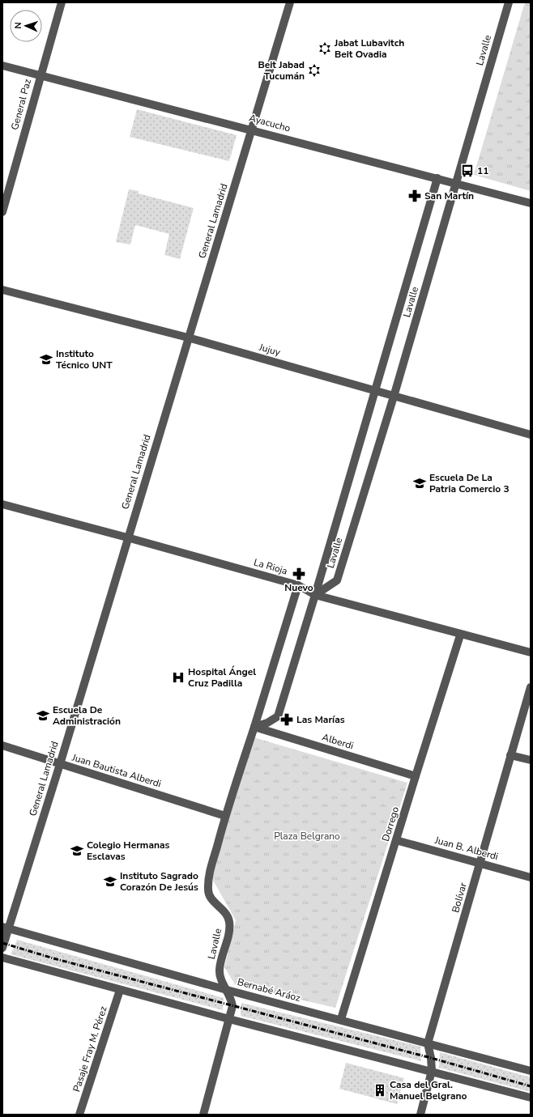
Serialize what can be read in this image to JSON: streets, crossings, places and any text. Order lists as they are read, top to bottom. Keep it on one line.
{"streets":{"street":["Lavalle","General Paz","Ayacucho","General Lamadrid","Jujuy","La Rioja","Alberdi","Juan Bautista Alberdi","Dorrego","Juan B. Alberdi","Bolívar","Bernabé Aráoz","Pasaje Fray M. Pérez"]},"crossings":[["Lavalle","Ayacucho"],["Lavalle","Jujuy"],["Lavalle","La Rioja"],["Lavalle","Alberdi"],["Lavalle","Juan Bautista Alberdi"],["Lavalle","Bernabé Aráoz"],["General Paz","Ayacucho"],["Ayacucho","General Lamadrid"],["General Lamadrid","Jujuy"],["General Lamadrid","La Rioja"],["General Lamadrid","Juan Bautista Alberdi"],["General Lamadrid","Bernabé Aráoz"],["La Rioja","Dorrego"],["Alberdi","Dorrego"],["Dorrego","Juan B. Alberdi"],["Dorrego","Bernabé Aráoz"],["Juan B. Alberdi","Bolívar"],["Bolívar","Bernabé Aráoz"]],"parks":["Plaza Belgrano"],"places":{"synagogue":["Jabat Lubavitch Beit Ovadia","Beit Jabad Tucumán"],"bus stop":["11"],"pharmacy":["San Martín","Nuevo","Las Marías"],"school or university":["Instituto Técnico UNT","Escuela De La Patria Comercio 3","Escuela De Administración","Colegio Hermanas Esclavas","Instituto Sagrado Corazón De Jesús"],"hospital":["Hospital Ángel Cruz Padilla"],"building":["Casa del Gral. Manuel Belgrano"]},"north":"left"}
